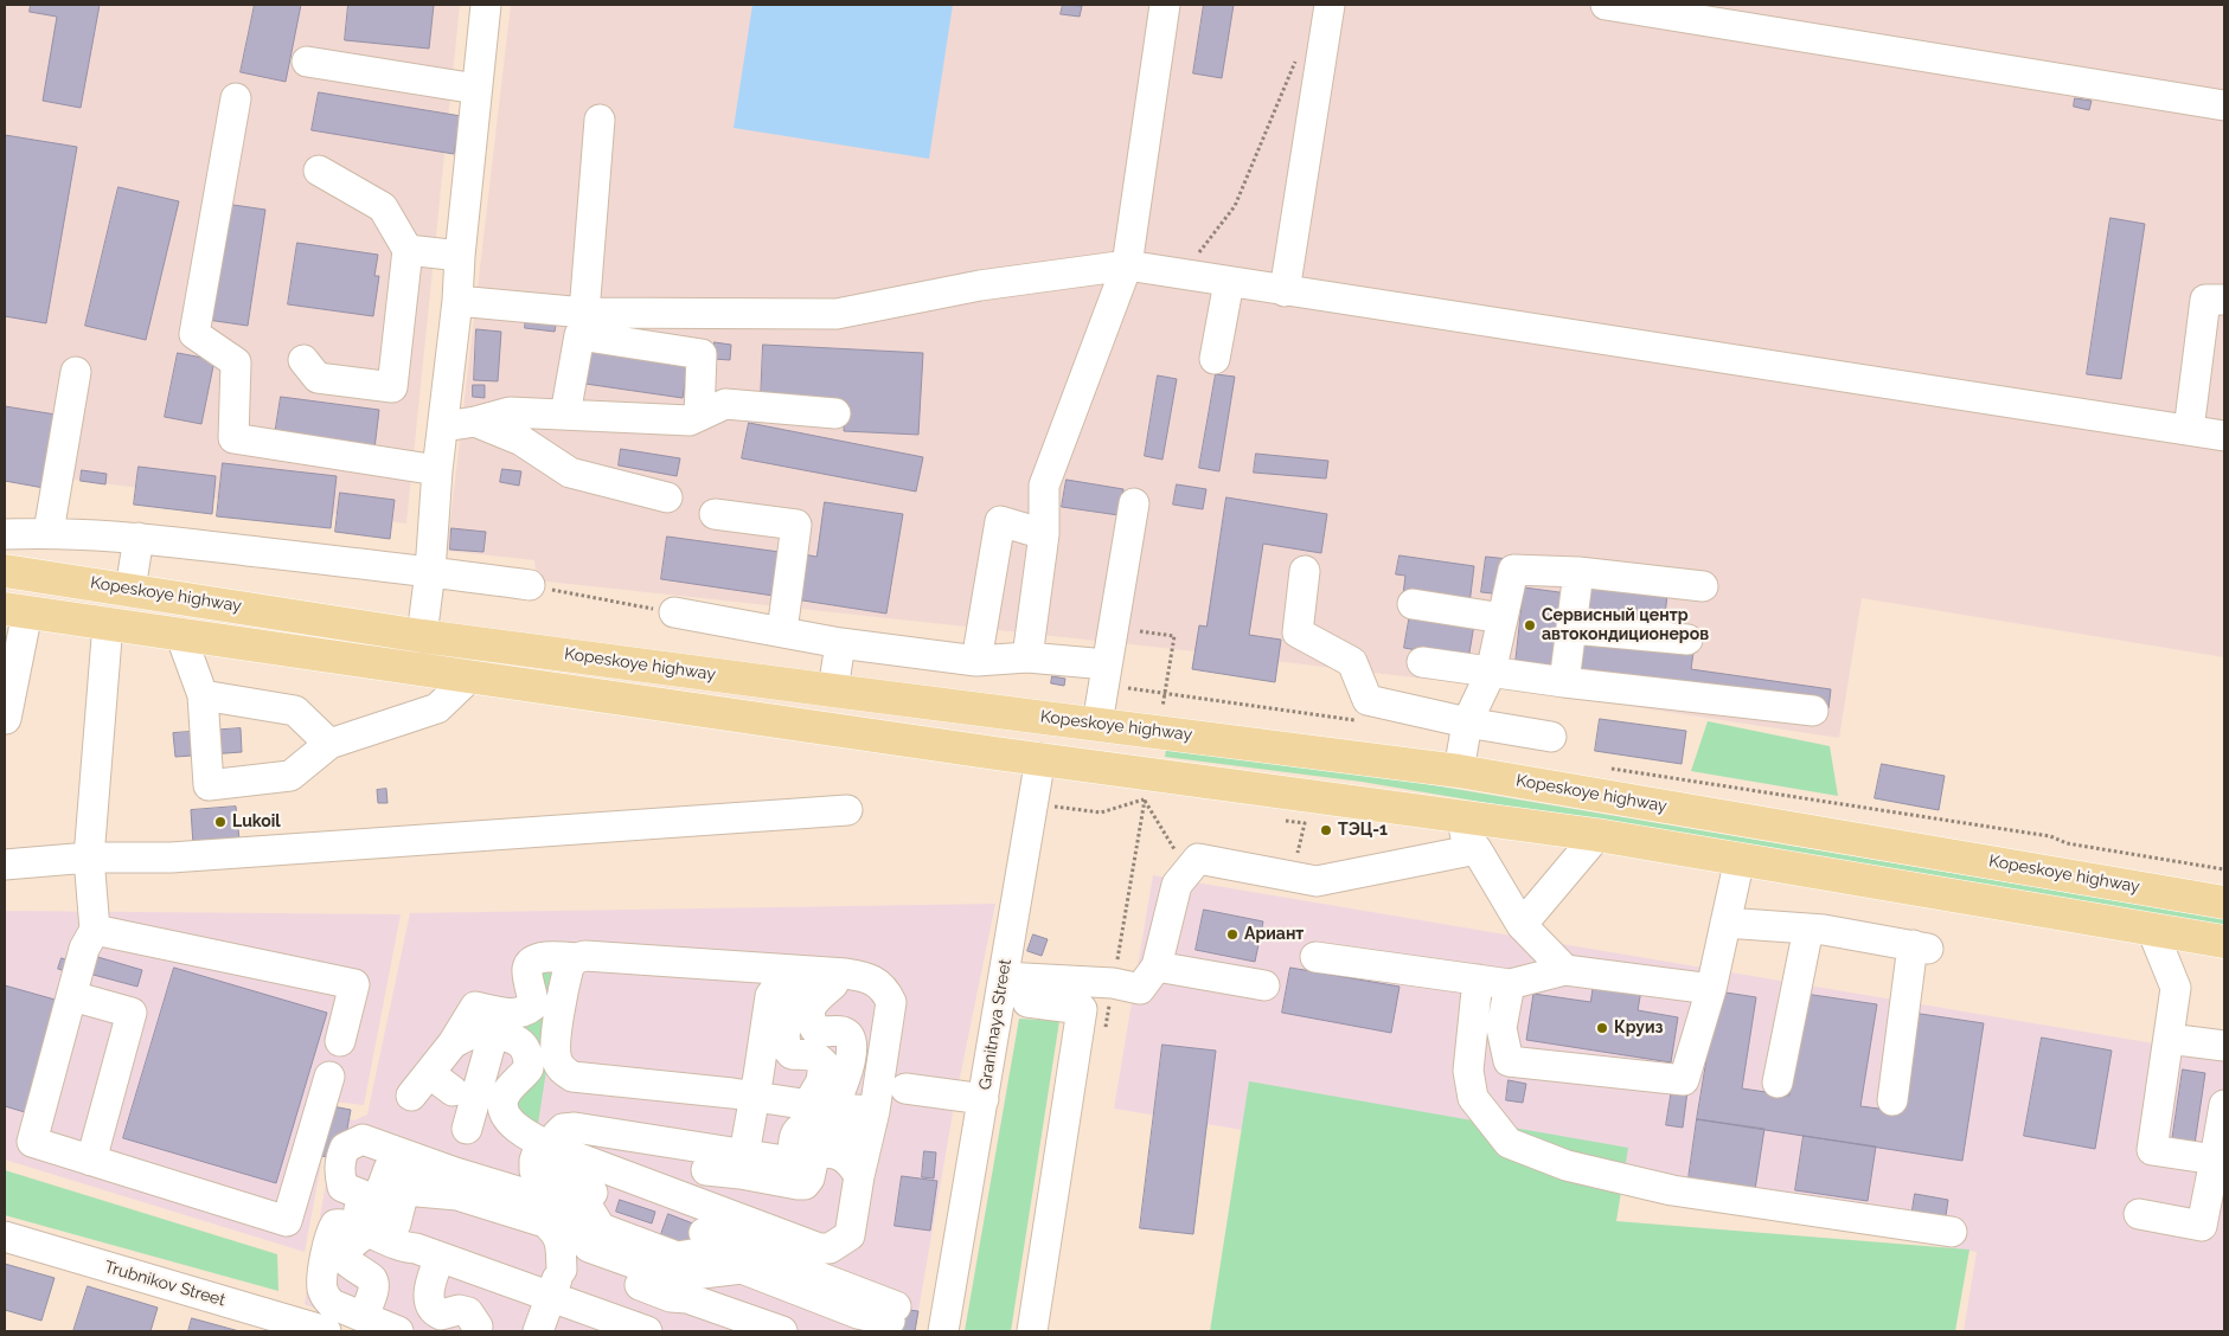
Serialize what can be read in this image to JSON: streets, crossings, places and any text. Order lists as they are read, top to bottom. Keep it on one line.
{"streets":{"main road":["Kopeskoye highway","Granitnaya Street"],"street":["Trubnikov Street"]},"crossings":[["Kopeskoye highway","Granitnaya Street"]],"places":["Сервисный центр автокондиционеров","Lukoil","ТЭЦ-1","Ариант","Круиз"]}
